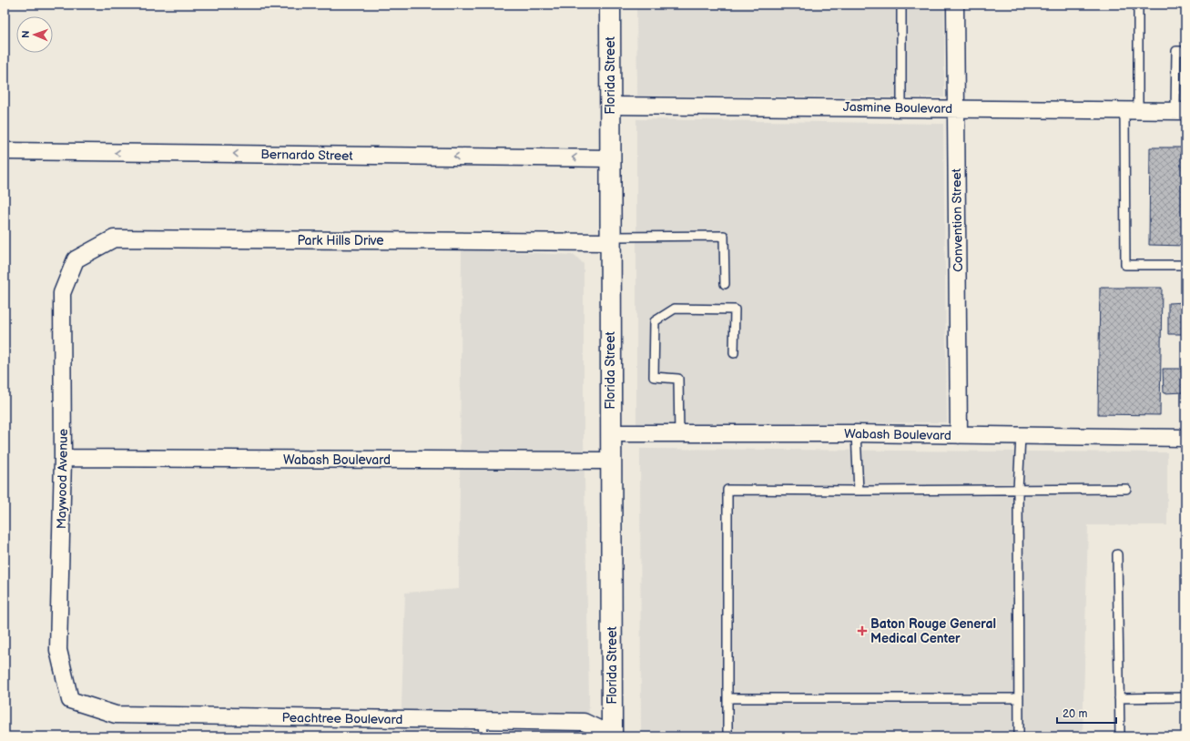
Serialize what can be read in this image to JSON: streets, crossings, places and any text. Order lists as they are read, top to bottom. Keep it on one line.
{"streets":{"main road":["Florida Street"],"street":["Jasmine Boulevard","Bernardo Street","Convention Street","Park Hills Drive","Wabash Boulevard","Maywood Avenue","Peachtree Boulevard"]},"crossings":[["Florida Street","Jasmine Boulevard"],["Florida Street","Bernardo Street"],["Florida Street","Park Hills Drive"],["Florida Street","Wabash Boulevard"],["Florida Street","Peachtree Boulevard"],["Jasmine Boulevard","Convention Street"],["Convention Street","Wabash Boulevard"],["Park Hills Drive","Maywood Avenue"],["Wabash Boulevard","Maywood Avenue"],["Maywood Avenue","Peachtree Boulevard"]],"one_way":["Bernardo Street"],"places":{"health":["Baton Rouge General Medical Center"]},"scale_bar":"20 m","north":"left"}
